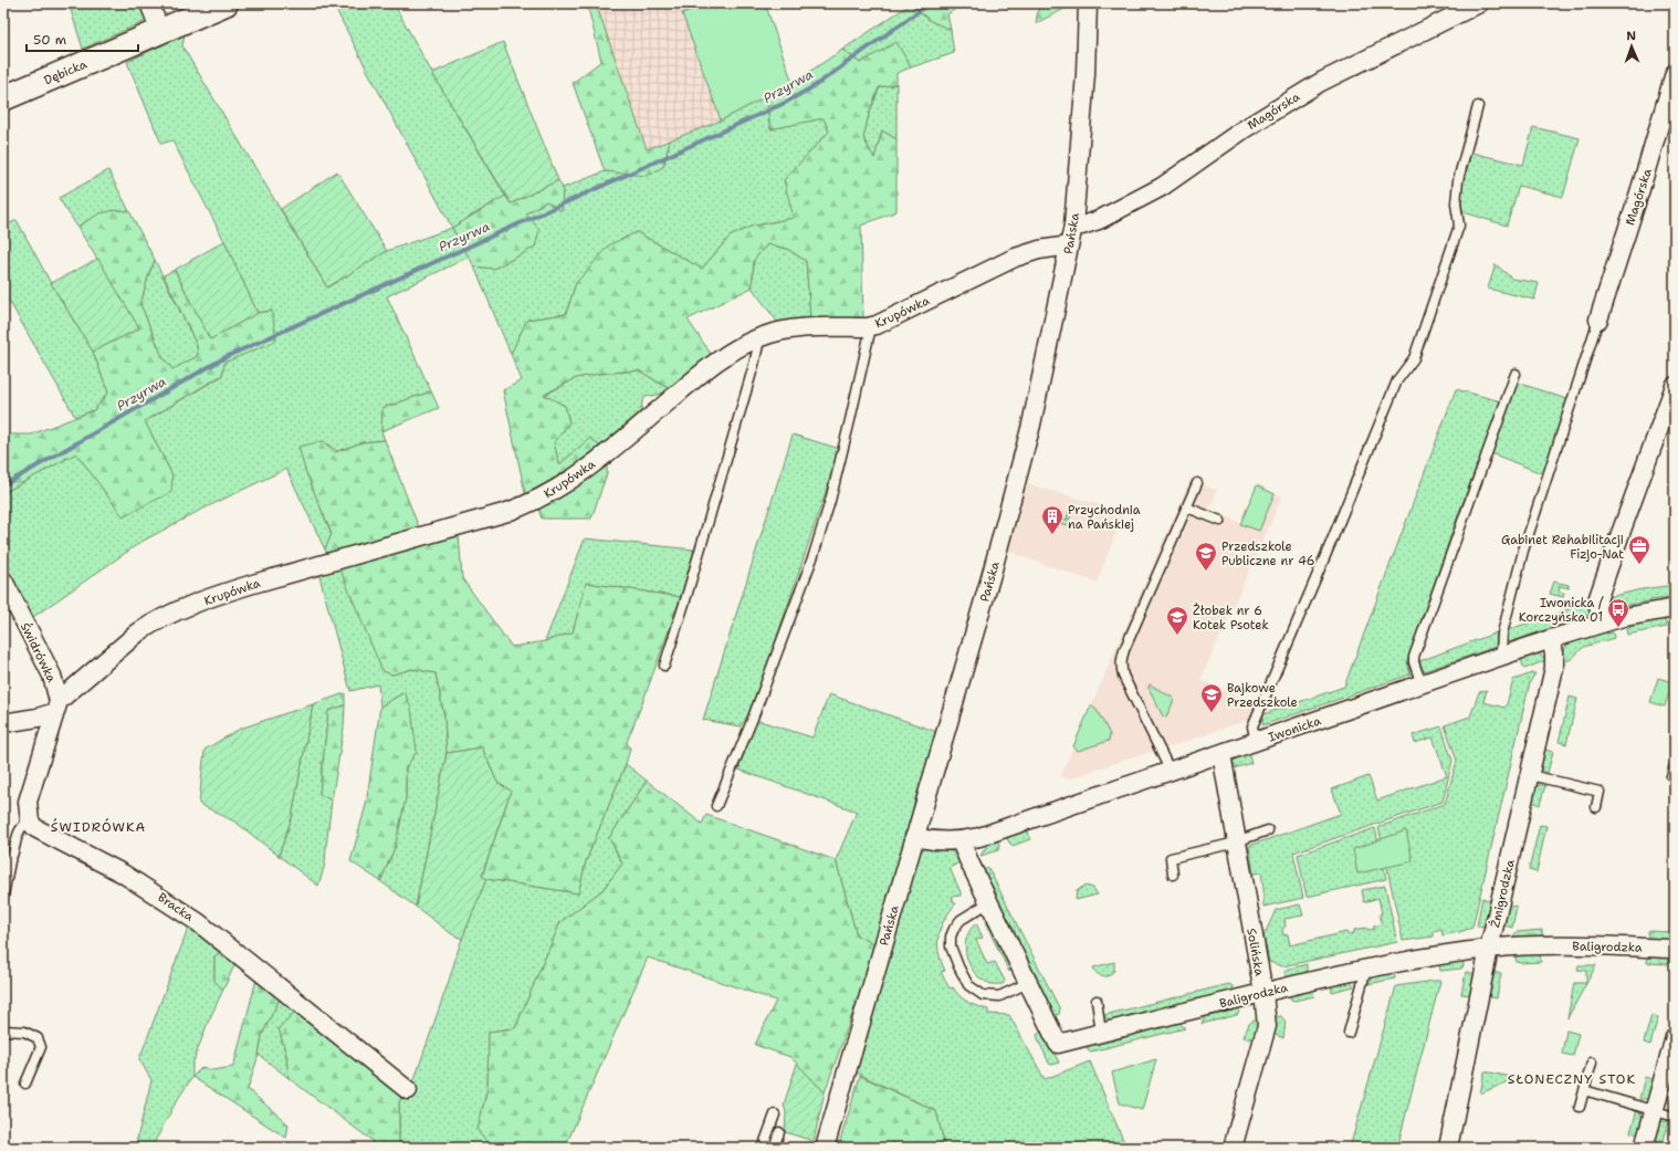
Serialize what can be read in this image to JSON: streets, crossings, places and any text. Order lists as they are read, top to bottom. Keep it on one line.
{"streets":{"street":["Dębicka","Magórska","Pańska","Krupówka","Świdrówka","Iwonicka","Żmigrodzka","Bracka","Baligrodzka","Solińska"]},"crossings":[["Magórska","Pańska"],["Pańska","Krupówka"],["Pańska","Iwonicka"],["Krupówka","Świdrówka"],["Iwonicka","Żmigrodzka"],["Iwonicka","Baligrodzka"],["Iwonicka","Solińska"],["Żmigrodzka","Baligrodzka"],["Baligrodzka","Solińska"]],"districts":["ŚWIDRÓWKA","SŁONECZNY STOK"],"water":["Przyrwa"],"places":{"building":["Przychodnia na Pańskiej"],"office":["Gabinet Rehabilitacji Fizjo-Nat"],"school or university":["Przedszkole Publiczne nr 46","Żłobek nr 6 Kotek Psotek","Bajkowe Przedszkole"],"bus stop":["Iwonicka / Korczyńska 01"]},"scale_bar":"50 m","north":"top"}
